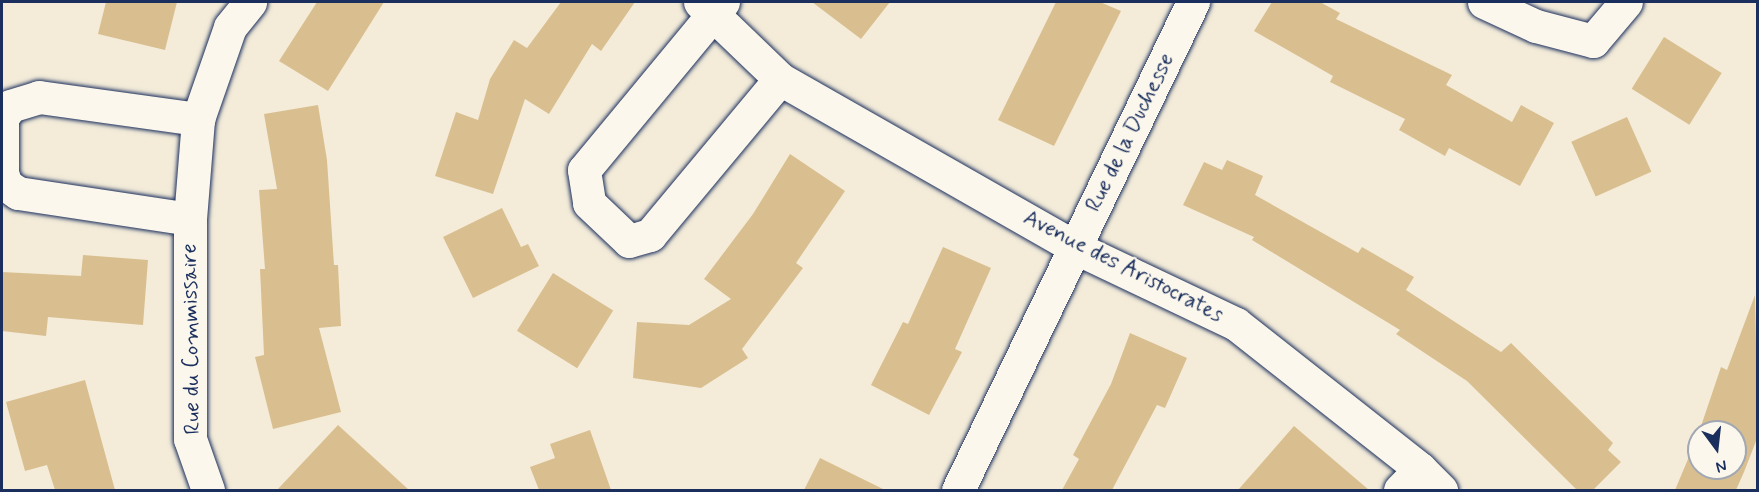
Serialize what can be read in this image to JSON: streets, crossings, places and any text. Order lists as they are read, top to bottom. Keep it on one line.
{"streets":{"street":["Rue de la Duchesse","Avenue des Aristocrates","Rue du Commissaire"]},"crossings":[["Rue de la Duchesse","Avenue des Aristocrates"]],"north":"bottom"}
